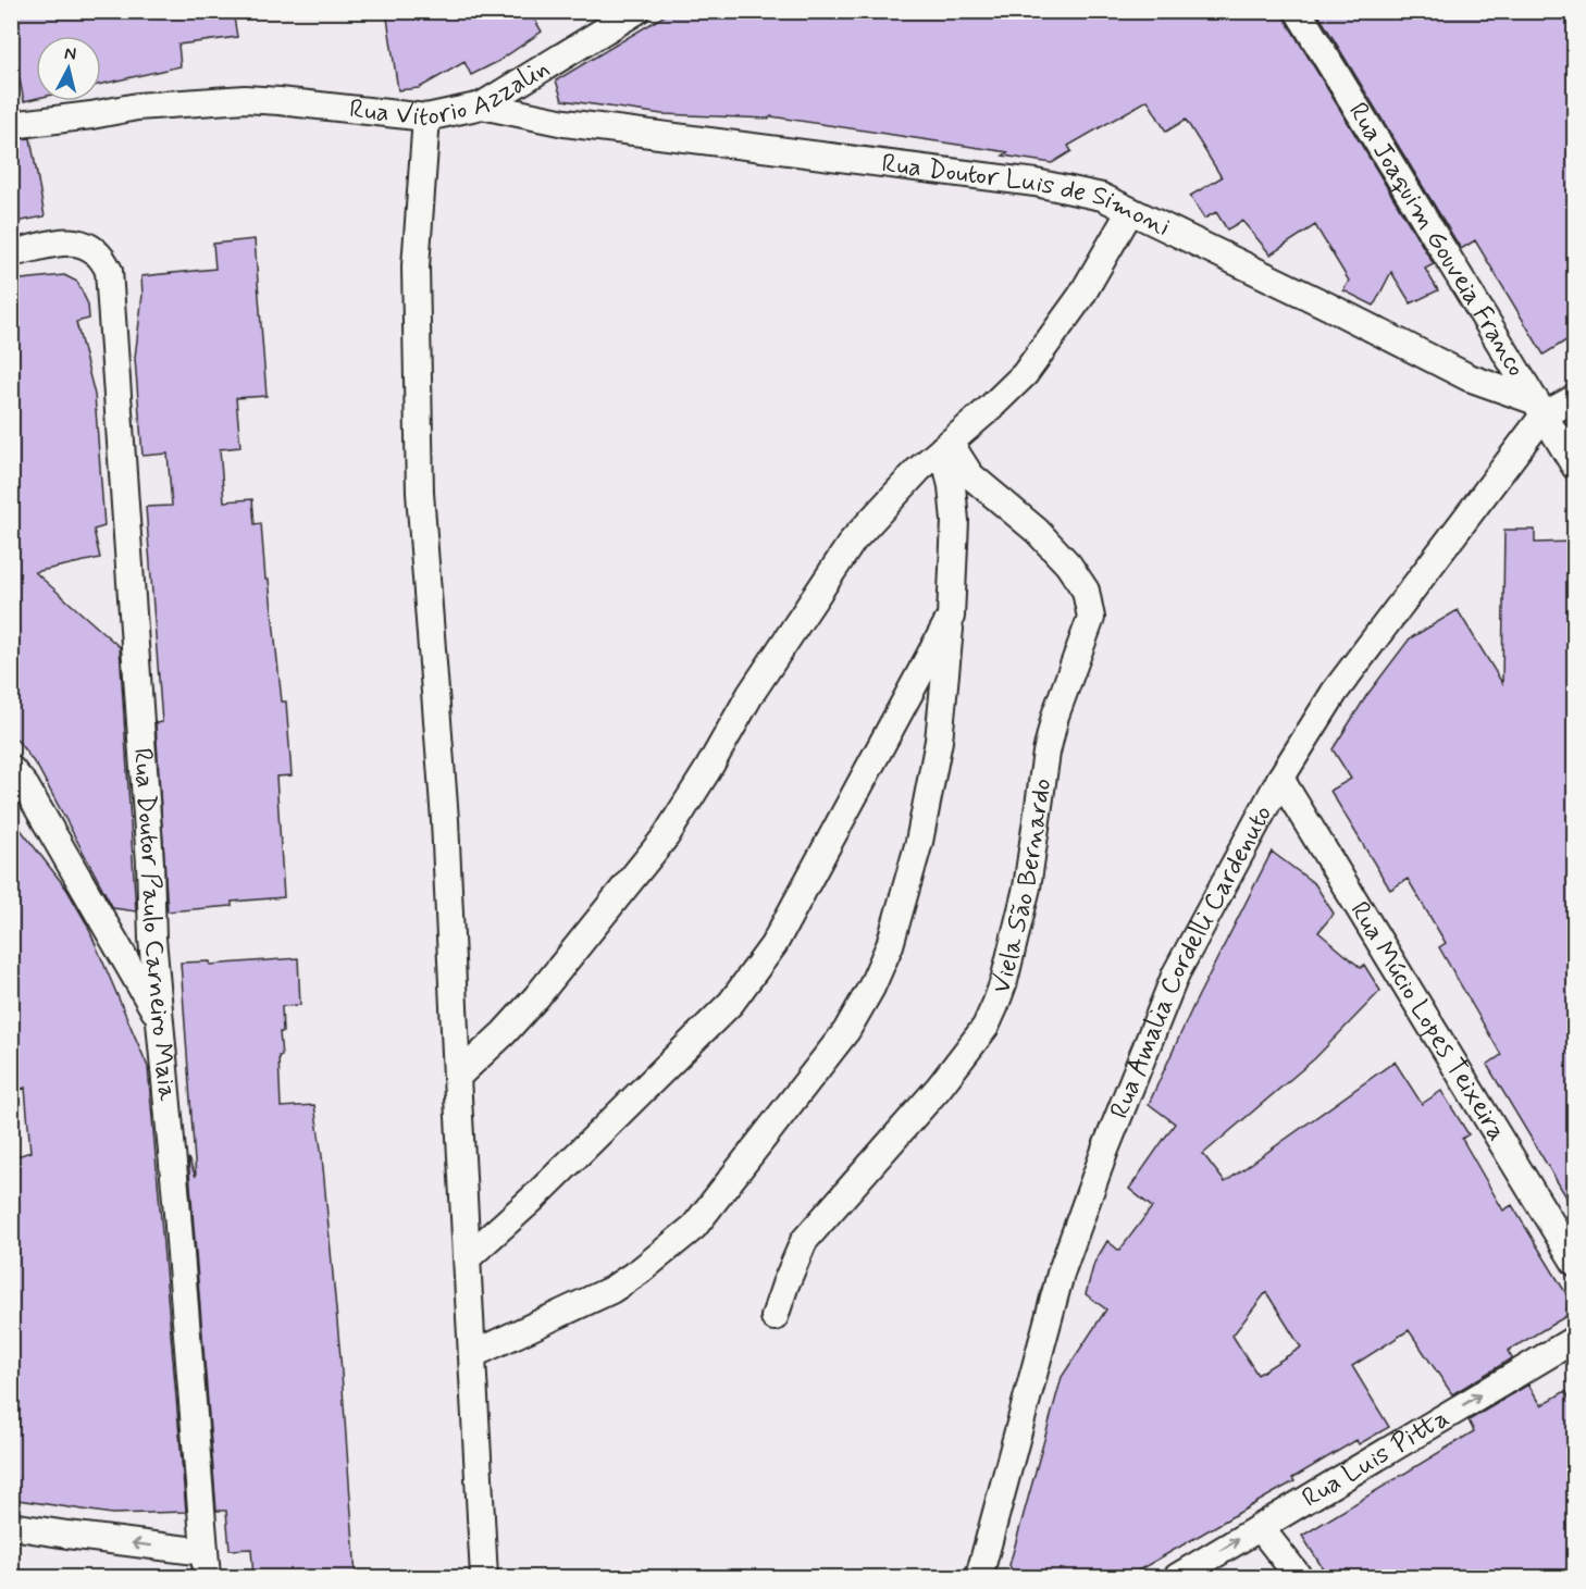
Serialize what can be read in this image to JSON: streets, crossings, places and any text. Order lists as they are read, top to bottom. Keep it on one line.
{"streets":{"street":["Rua Vitorio Azzalin","Rua Doutor Luis de Simoni","Rua Joaquim Gouveia Franco","Viela São Bernardo","Rua Doutor Paulo Carneiro Maia","Rua Amalia Cordelli Cardenuto","Rua Múcio Lopes Teixeira","Rua Luis Pitta"]},"crossings":[["Rua Vitorio Azzalin","Rua Doutor Luis de Simoni"],["Rua Doutor Luis de Simoni","Rua Joaquim Gouveia Franco"],["Rua Doutor Luis de Simoni","Rua Amalia Cordelli Cardenuto"],["Rua Joaquim Gouveia Franco","Rua Amalia Cordelli Cardenuto"],["Rua Amalia Cordelli Cardenuto","Rua Múcio Lopes Teixeira"]],"one_way":["Rua Luis Pitta"],"north":"top"}
